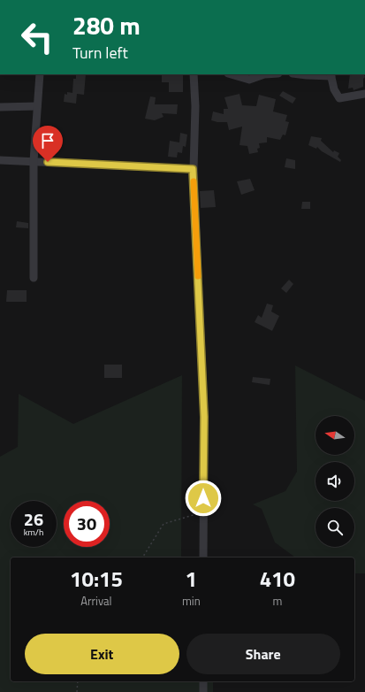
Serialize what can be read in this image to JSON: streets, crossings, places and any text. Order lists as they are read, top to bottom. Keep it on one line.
{"north":"left","page":{"turn":["280 m","Turn left"],"speed":"26 km/h","limit":"30","eta":["10:15","Arrival","1","min","410","m"],"buttons":["Exit","Share"]}}
